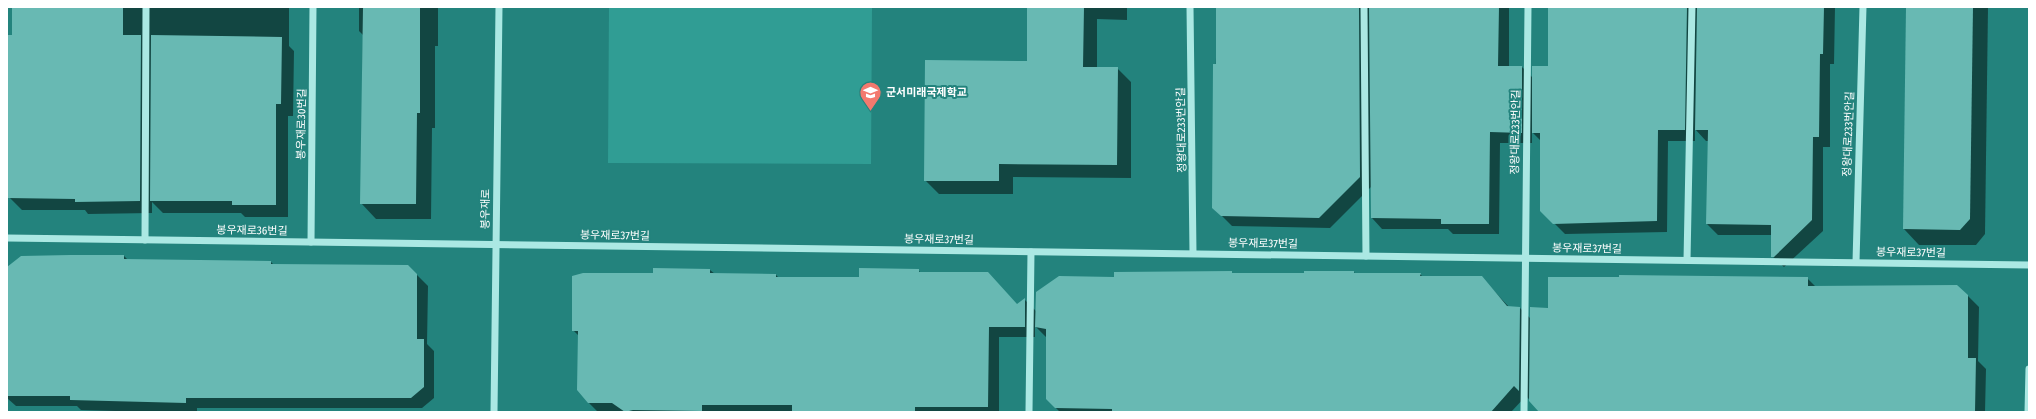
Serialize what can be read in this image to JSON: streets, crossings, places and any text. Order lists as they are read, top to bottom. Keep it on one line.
{"streets":{"street":["봉우재로30번길","정왕대로233번안길","봉우재로","봉우재로36번길","봉우재로37번길"]},"crossings":[["봉우재로30번길","봉우재로36번길"],["정왕대로233번안길","봉우재로37번길"],["봉우재로","봉우재로36번길"],["봉우재로","봉우재로37번길"],["봉우재로36번길","봉우재로37번길"]],"places":{"school or university":["군서미래국제학교"]}}
